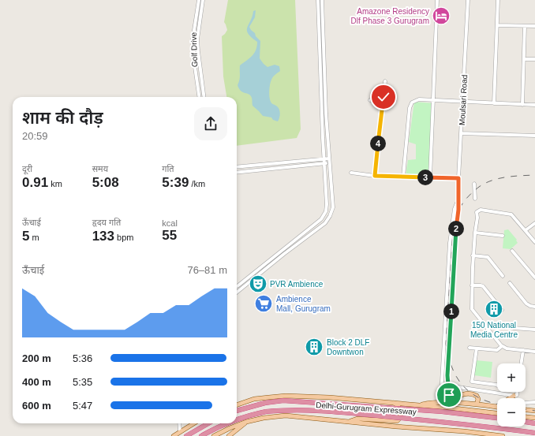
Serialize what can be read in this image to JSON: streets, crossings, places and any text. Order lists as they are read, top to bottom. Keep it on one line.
{"streets":{"highway":["Delhi-Gurugram Expressway"],"street":["Golf Drive","Moulsari Road"]},"places":{"hotel":["Amazone Residency Dlf Phase 3 Gurugram"],"theatre":["PVR Ambience"],"supermarket":["Ambience Mall, Gurugram"],"building":["150 National Media Centre","Block 2 DLF Downtwon"]},"page":{"heading":["शाम की दौड़","20:59"],"pins":["4","3","2","1"],"stats":[["दूरी","0.91 km"],["समय","5:08"],["गति","5:39 /km"],["ऊँचाई","5 m"],["हृदय गति","133 bpm"],["kcal","55"]],"chart":["ऊँचाई","76–81 m"],"list":[{"name":"200 m","note":"5:36"},{"name":"400 m","note":"5:35"},{"name":"600 m","note":"5:47"}],"map_buttons":["+","−"]}}
